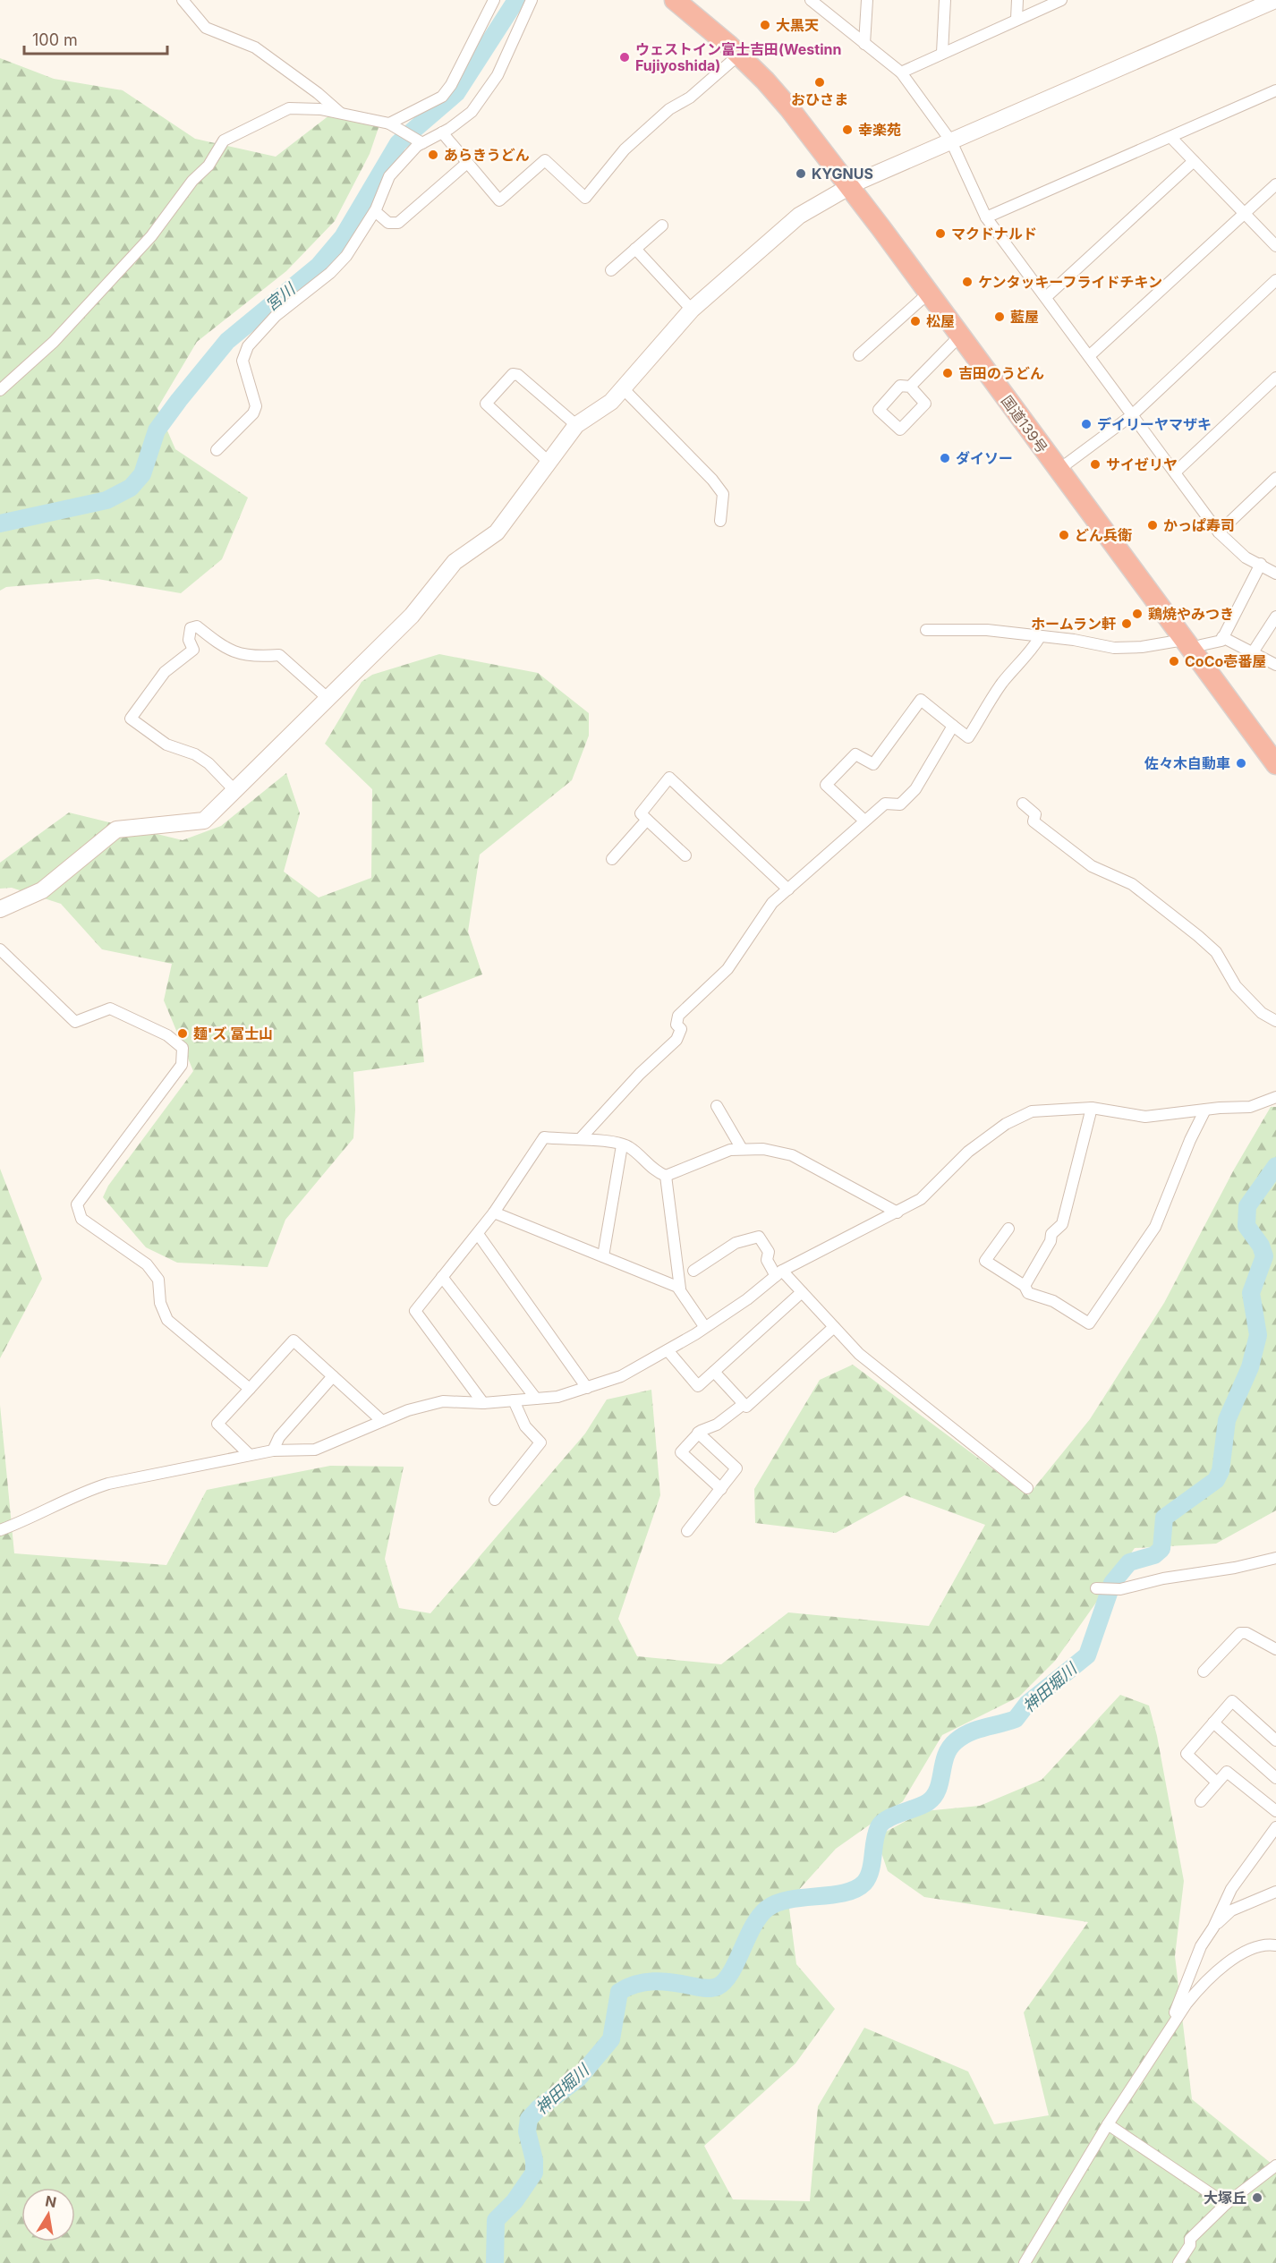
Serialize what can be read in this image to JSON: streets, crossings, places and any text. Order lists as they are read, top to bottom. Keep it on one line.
{"streets":{"highway":["国道139号"]},"water":["宮川","神田堀川"],"places":["大黒天","ウェストイン富士吉田(Westinn Fujiyoshida)","おひさま","幸楽苑","あらきうどん","KYGNUS","マクドナルド","ケンタッキーフライドチキン","藍屋","松屋","吉田のうどん","デイリーヤマザキ","ダイソー","サイゼリヤ","かっぱ寿司","どん兵衛","鶏焼やみつき","ホームラン軒","CoCo壱番屋","佐々木自動車","麺'ズ 冨士山","大塚丘"],"scale_bar":"100 m","north":"top"}
